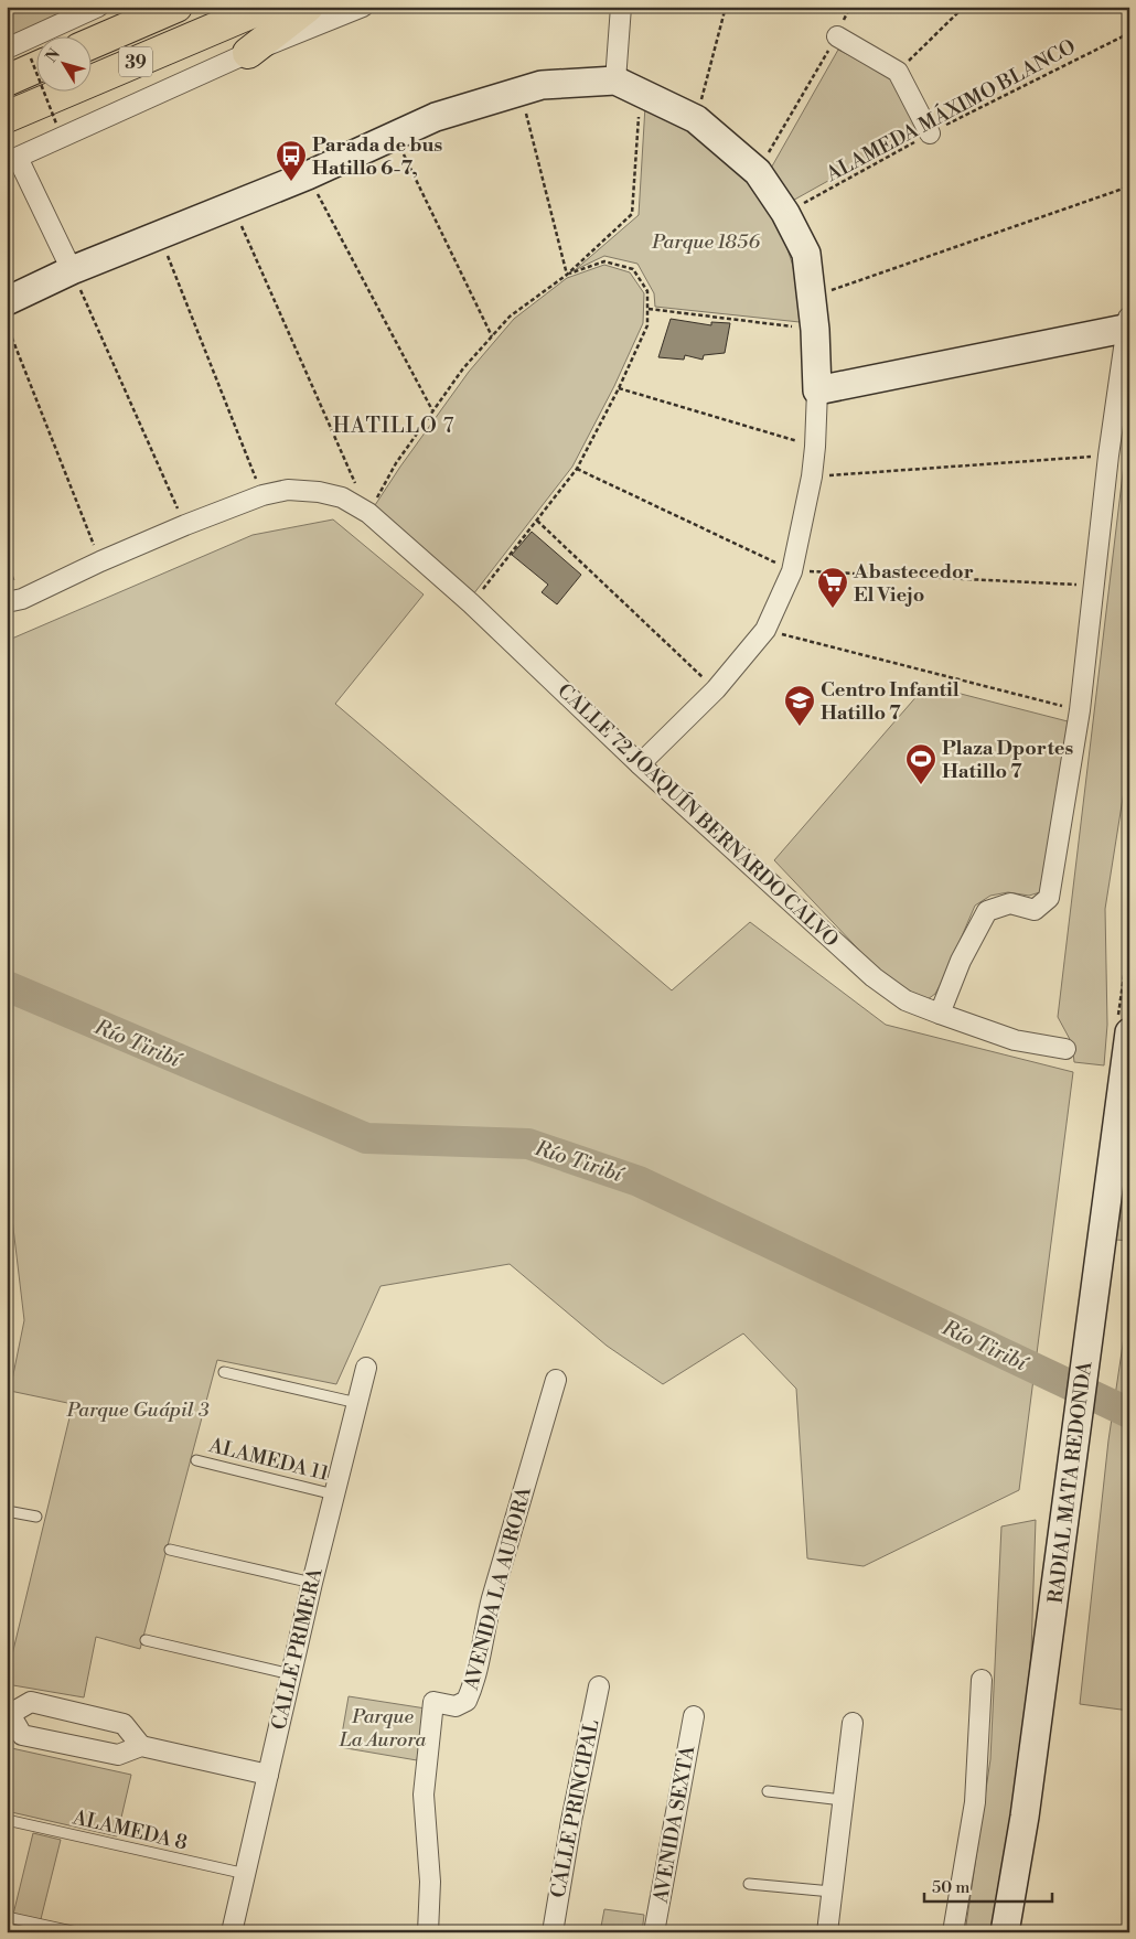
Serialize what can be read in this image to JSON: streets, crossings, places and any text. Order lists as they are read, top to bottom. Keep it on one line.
{"streets":{"highway":["39"],"street":["CALLE 72 JOAQUÍN BERNARDO CALVO","RADIAL MATA REDONDA","AVENIDA LA AURORA","CALLE PRIMERA","CALLE PRINCIPAL","AVENIDA SEXTA"],"lane":["ALAMEDA 11","ALAMEDA 8"],"path":["ALAMEDA MÁXIMO BLANCO"]},"crossings":[["ALAMEDA 11","CALLE PRIMERA"],["CALLE PRIMERA","ALAMEDA 8"]],"districts":["HATILLO 7"],"water":["Río Tiribí"],"parks":["Parque 1856","Parque Guápil 3","Parque La Aurora"],"places":{"bus stop":["Parada de bus Hatillo 6-7,"],"supermarket":["Abastecedor El Viejo"],"school or university":["Centro Infantil Hatillo 7"],"sports":["Plaza Dportes Hatillo 7"]},"scale_bar":"50 m","north":"top left"}
